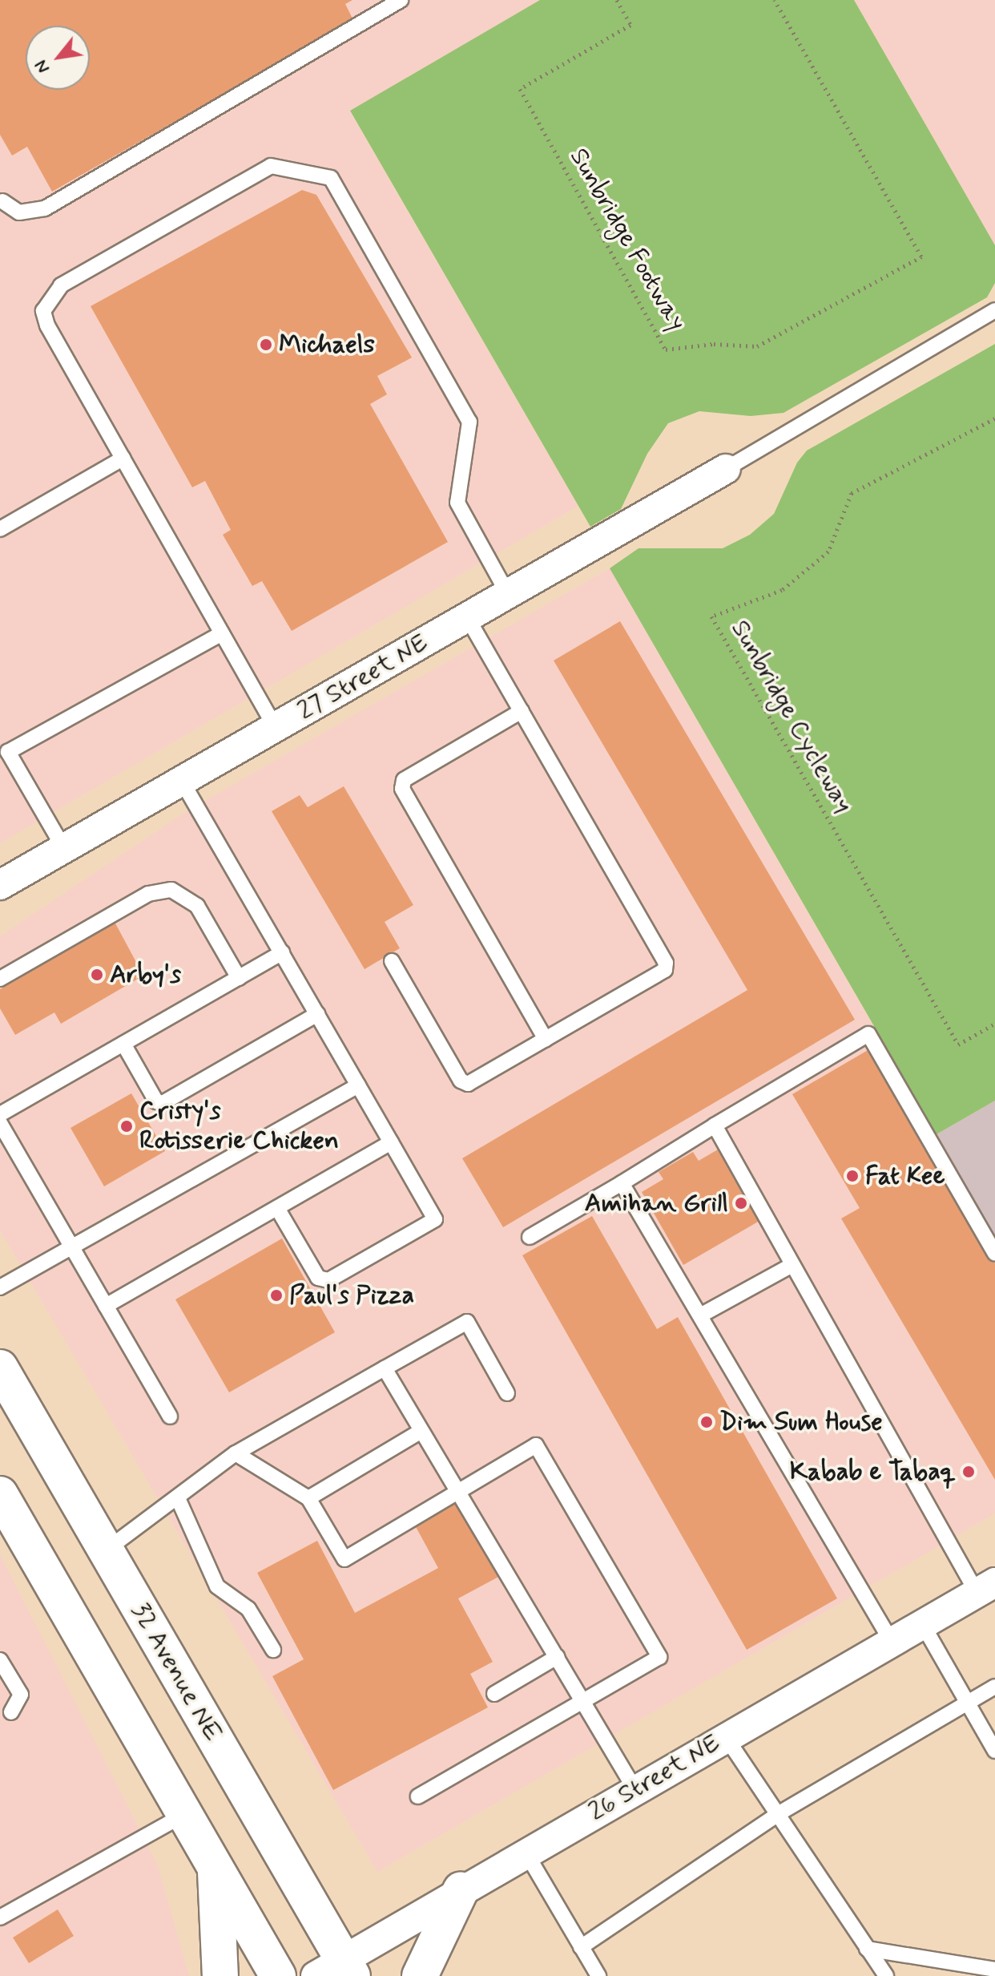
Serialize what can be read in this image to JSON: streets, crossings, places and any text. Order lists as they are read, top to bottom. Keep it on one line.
{"streets":{"main road":["32 Avenue NE"],"street":["27 Street NE","26 Street NE"],"path":["Sunbridge Footway","Sunbridge Cycleway"]},"crossings":[["32 Avenue NE","26 Street NE"]],"places":["Michaels","Arby's","Cristy's Rotisserie Chicken","Fat Kee","Amihan Grill","Paul's Pizza","Dim Sum House","Kabab e Tabaq"],"north":"bottom left"}
